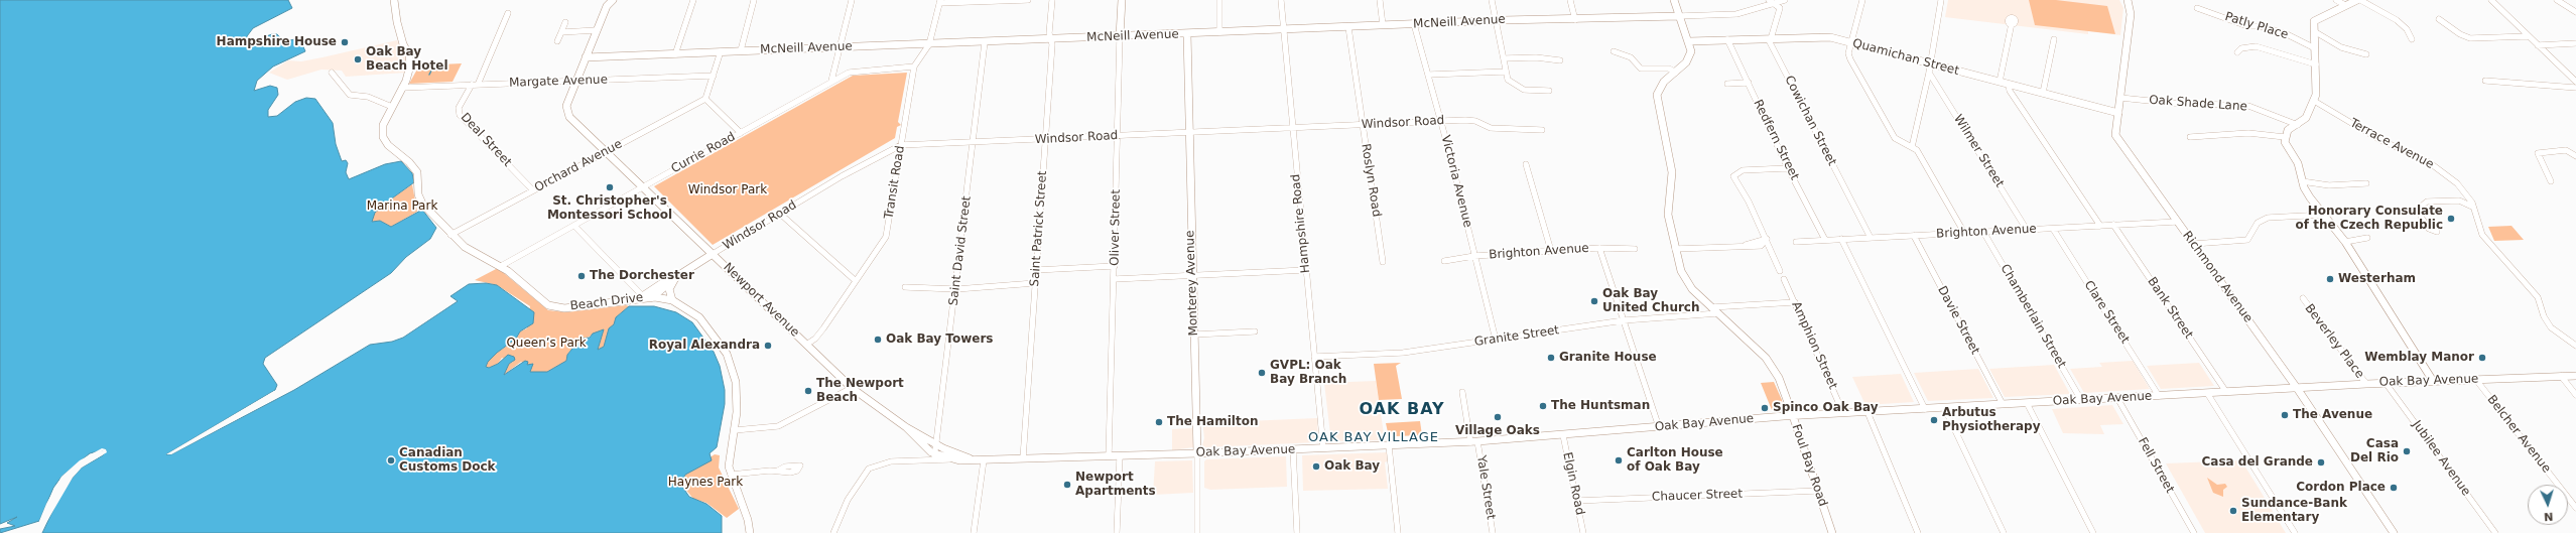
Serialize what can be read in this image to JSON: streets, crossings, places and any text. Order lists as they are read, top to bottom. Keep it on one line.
{"streets":{"street":["McNeill Avenue","Patly Place","Quamichan Street","Margate Avenue","Oak Shade Lane","Cowichan Street","Windsor Road","Deal Street","Redfern Street","Terrace Avenue","Wilmer Street","Currie Road","Orchard Avenue","Roslyn Road","Victoria Avenue","Transit Road","Hampshire Road","Oliver Street","Saint Patrick Street","Brighton Avenue","Saint David Street","Richmond Avenue","Monterey Avenue","Newport Avenue","Beach Drive","Bank Street","Clare Street","Chamberlain Street","Davie Street","Granite Street","Beverley Place","Amphion Street","Oak Bay Avenue","Belcher Avenue","Jubilee Avenue","Foul Bay Road","Fell Street","Elgin Road","Yale Street","Chaucer Street"]},"crossings":[["McNeill Avenue","Roslyn Road"],["McNeill Avenue","Victoria Avenue"],["McNeill Avenue","Transit Road"],["McNeill Avenue","Hampshire Road"],["McNeill Avenue","Oliver Street"],["McNeill Avenue","Saint Patrick Street"],["McNeill Avenue","Saint David Street"],["McNeill Avenue","Monterey Avenue"],["McNeill Avenue","Newport Avenue"],["McNeill Avenue","Foul Bay Road"],["Quamichan Street","Cowichan Street"],["Quamichan Street","Redfern Street"],["Quamichan Street","Richmond Avenue"],["Quamichan Street","Foul Bay Road"],["Margate Avenue","Deal Street"],["Margate Avenue","Newport Avenue"],["Margate Avenue","Beach Drive"],["Oak Shade Lane","Richmond Avenue"],["Cowichan Street","Brighton Avenue"],["Windsor Road","Roslyn Road"],["Windsor Road","Victoria Avenue"],["Windsor Road","Transit Road"],["Windsor Road","Hampshire Road"],["Windsor Road","Oliver Street"],["Windsor Road","Saint Patrick Street"],["Windsor Road","Saint David Street"],["Windsor Road","Monterey Avenue"],["Windsor Road","Newport Avenue"],["Windsor Road","Beach Drive"],["Deal Street","Orchard Avenue"],["Redfern Street","Brighton Avenue"],["Wilmer Street","Brighton Avenue"],["Currie Road","Transit Road"],["Currie Road","Newport Avenue"],["Currie Road","Beach Drive"],["Orchard Avenue","Newport Avenue"],["Orchard Avenue","Beach Drive"],["Victoria Avenue","Brighton Avenue"],["Victoria Avenue","Granite Street"],["Transit Road","Newport Avenue"],["Hampshire Road","Granite Street"],["Hampshire Road","Oak Bay Avenue"],["Oliver Street","Oak Bay Avenue"],["Saint Patrick Street","Oak Bay Avenue"],["Brighton Avenue","Richmond Avenue"],["Brighton Avenue","Bank Street"],["Brighton Avenue","Clare Street"],["Brighton Avenue","Chamberlain Street"],["Brighton Avenue","Davie Street"],["Saint David Street","Newport Avenue"],["Saint David Street","Oak Bay Avenue"],["Richmond Avenue","Oak Bay Avenue"],["Monterey Avenue","Oak Bay Avenue"],["Newport Avenue","Oak Bay Avenue"],["Bank Street","Oak Bay Avenue"],["Clare Street","Oak Bay Avenue"],["Chamberlain Street","Oak Bay Avenue"],["Davie Street","Oak Bay Avenue"],["Granite Street","Foul Bay Road"],["Beverley Place","Oak Bay Avenue"],["Amphion Street","Oak Bay Avenue"],["Oak Bay Avenue","Belcher Avenue"],["Oak Bay Avenue","Jubilee Avenue"],["Oak Bay Avenue","Foul Bay Road"],["Oak Bay Avenue","Fell Street"],["Oak Bay Avenue","Elgin Road"],["Oak Bay Avenue","Yale Street"],["Foul Bay Road","Chaucer Street"],["Elgin Road","Chaucer Street"]],"districts":["OAK BAY","OAK BAY VILLAGE"],"parks":["Windsor Park","Marina Park","Queen’s Park","Haynes Park"],"places":["Hampshire House","Oak Bay Beach Hotel","St. Christopher's Montessori School","Honorary Consulate of the Czech Republic","The Dorchester","Westerham","Oak Bay United Church","Oak Bay Towers","Royal Alexandra","Granite House","Wemblay Manor","GVPL: Oak Bay Branch","The Newport Beach","The Huntsman","Spinco Oak Bay","The Avenue","Village Oaks","Arbutus Physiotherapy","The Hamilton","Casa Del Rio","Canadian Customs Dock","Carlton House of Oak Bay","Casa del Grande","Oak Bay","Newport Apartments","Cordon Place","Sundance-Bank Elementary"],"north":"bottom"}
